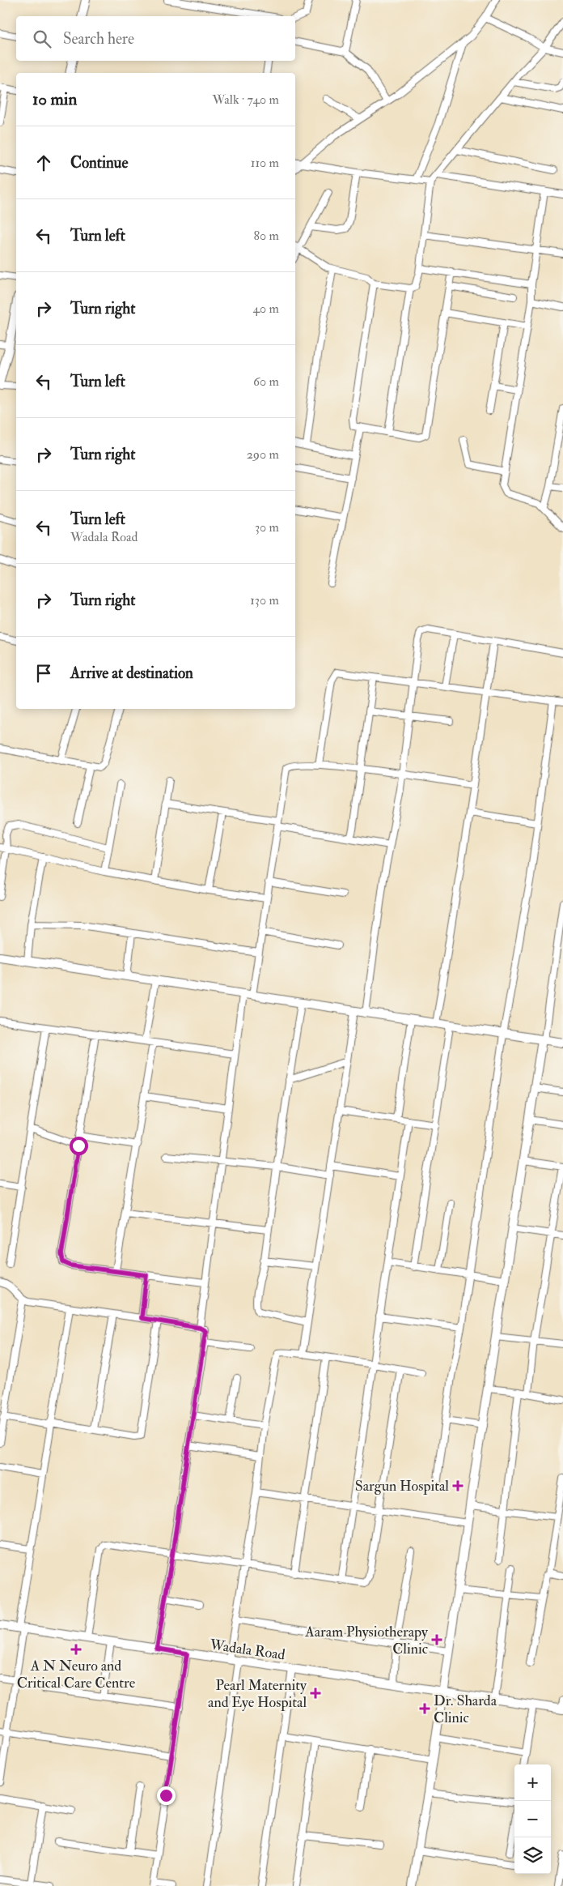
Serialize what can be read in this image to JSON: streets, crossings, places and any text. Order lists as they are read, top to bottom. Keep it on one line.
{"streets":{"street":["Wadala Road"]},"places":{"health":["Sargun Hospital","Aaram Physiotherapy Clinic","A N Neuro and Critical Care Centre","Pearl Maternity and Eye Hospital","Dr. Sharda Clinic"]},"page":{"search":"Search here","heading":["10 min","Walk · 740 m"],"list":[["Continue","110 m"],["Turn left","80 m"],["Turn right","40 m"],["Turn left","60 m"],["Turn right","290 m"],["Turn left","Wadala Road","30 m"],["Turn right","130 m"],"Arrive at destination"],"map_buttons":["+","−"]}}
